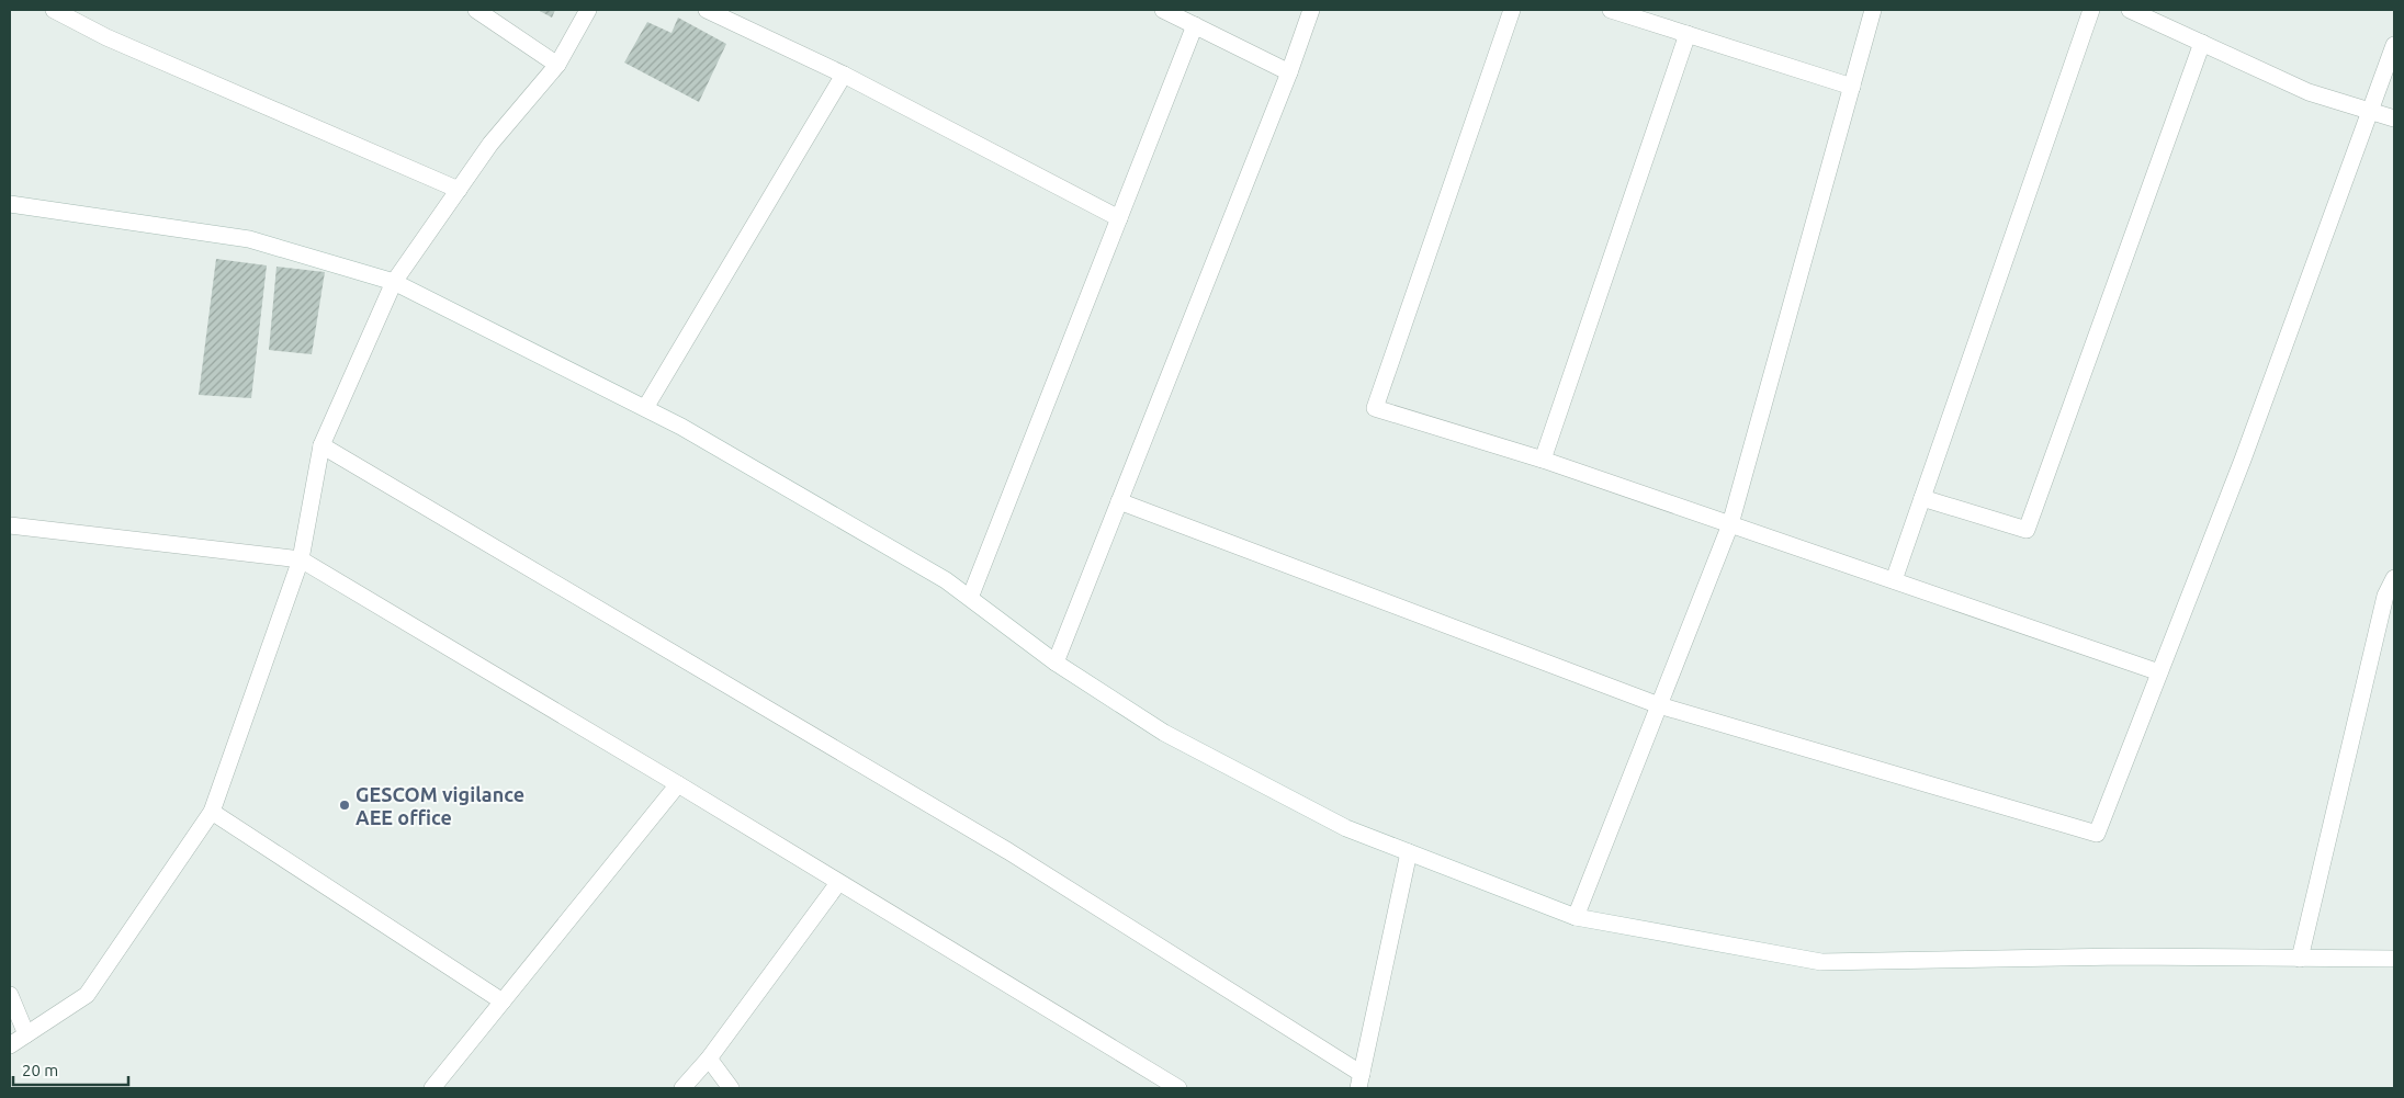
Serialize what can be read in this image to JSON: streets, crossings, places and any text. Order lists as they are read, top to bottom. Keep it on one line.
{"places":["GESCOM vigilance AEE office"],"scale_bar":"20 m"}
